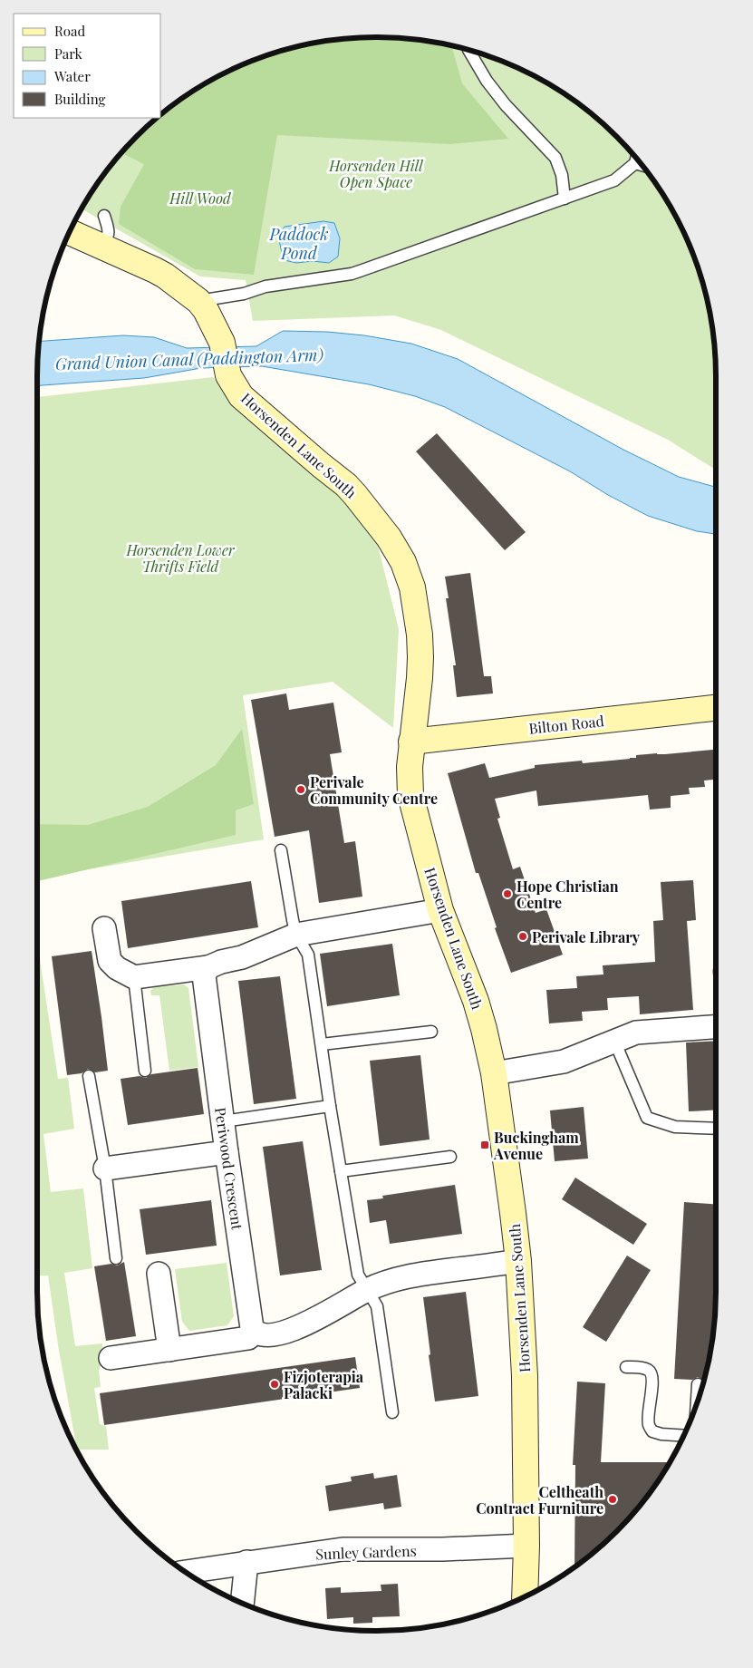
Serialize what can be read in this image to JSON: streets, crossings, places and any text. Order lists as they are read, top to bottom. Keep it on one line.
{"streets":{"street":["Horsenden Lane South","Bilton Road","Periwood Crescent","Sunley Gardens"]},"crossings":[["Horsenden Lane South","Bilton Road"],["Horsenden Lane South","Sunley Gardens"]],"water":["Paddock Pond","Grand Union Canal (Paddington Arm)"],"parks":["Horsenden Hill Open Space","Hill Wood","Horsenden Lower Thrifts Field"],"places":{"other":["Perivale Community Centre","Hope Christian Centre","Perivale Library","Fizjoterapia Pałacki","Celtheath Contract Furniture"],"transit":["Buckingham Avenue"]},"legend":["Road","Park","Water","Building"]}
